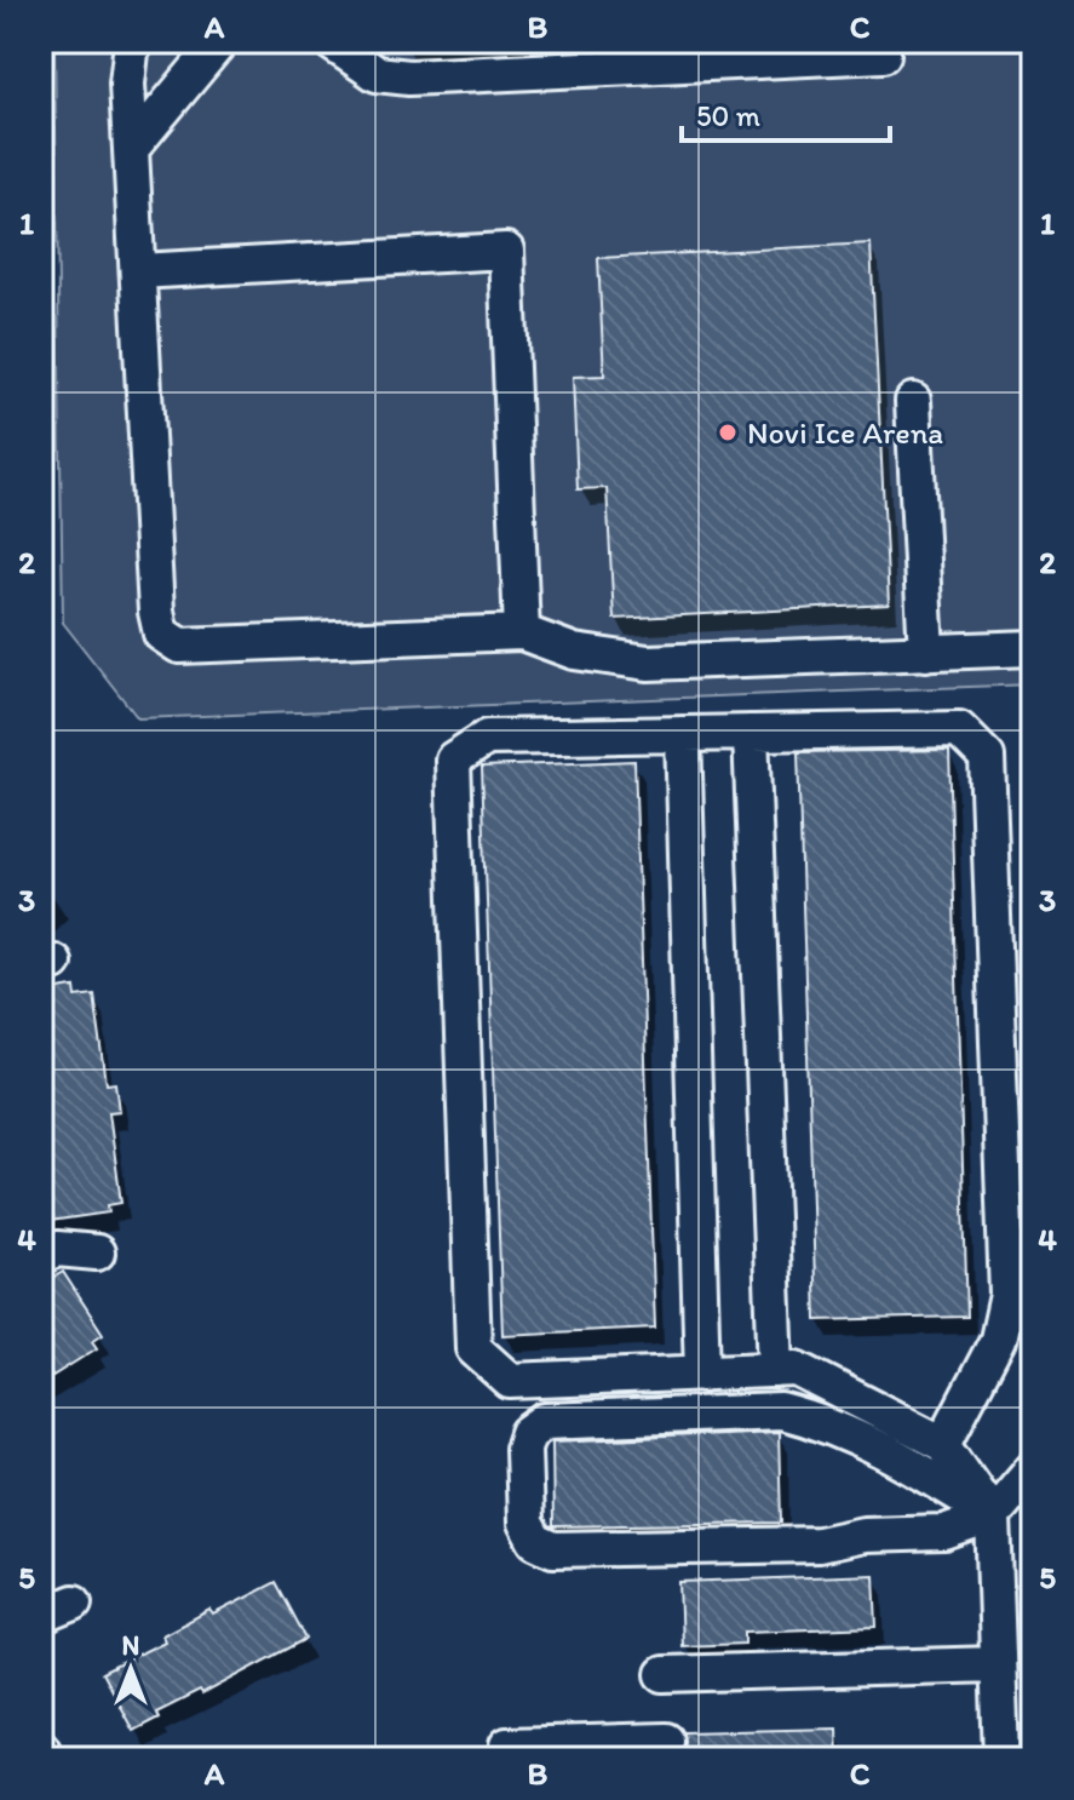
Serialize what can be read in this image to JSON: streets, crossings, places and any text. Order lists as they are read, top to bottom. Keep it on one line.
{"places":["Novi Ice Arena"],"scale_bar":"50 m","north":"top","grid":{"columns":["A","B","C"],"rows":["1","2","3","4","5"]}}
